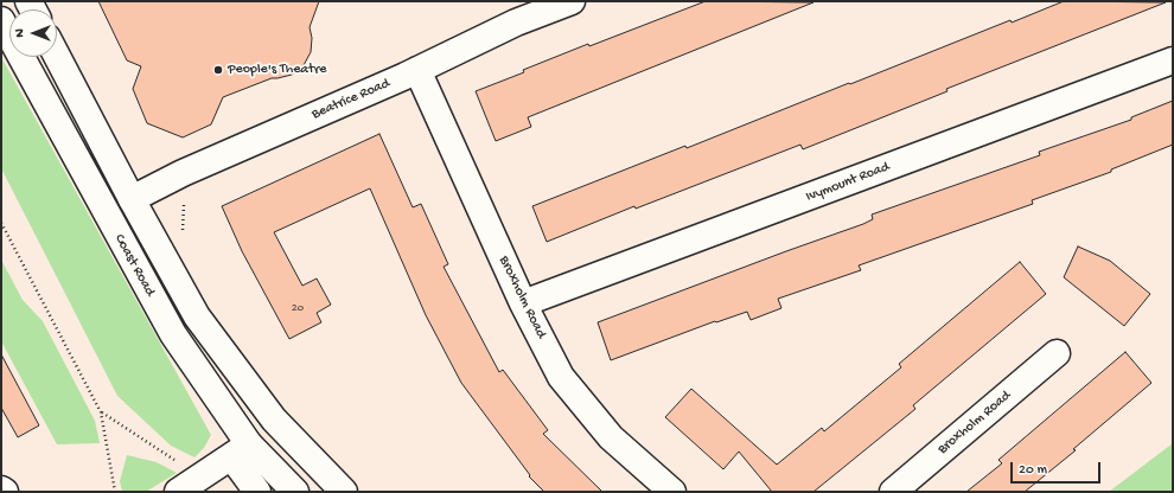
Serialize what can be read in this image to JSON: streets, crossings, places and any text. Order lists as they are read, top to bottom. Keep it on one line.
{"streets":{"main road":["Beatrice Road","Ivymount Road","Coast Road","Broxholm Road"]},"crossings":[["Beatrice Road","Broxholm Road"],["Ivymount Road","Broxholm Road"]],"places":["People's Theatre"],"house_numbers":["20"],"scale_bar":"20 m","north":"left"}
